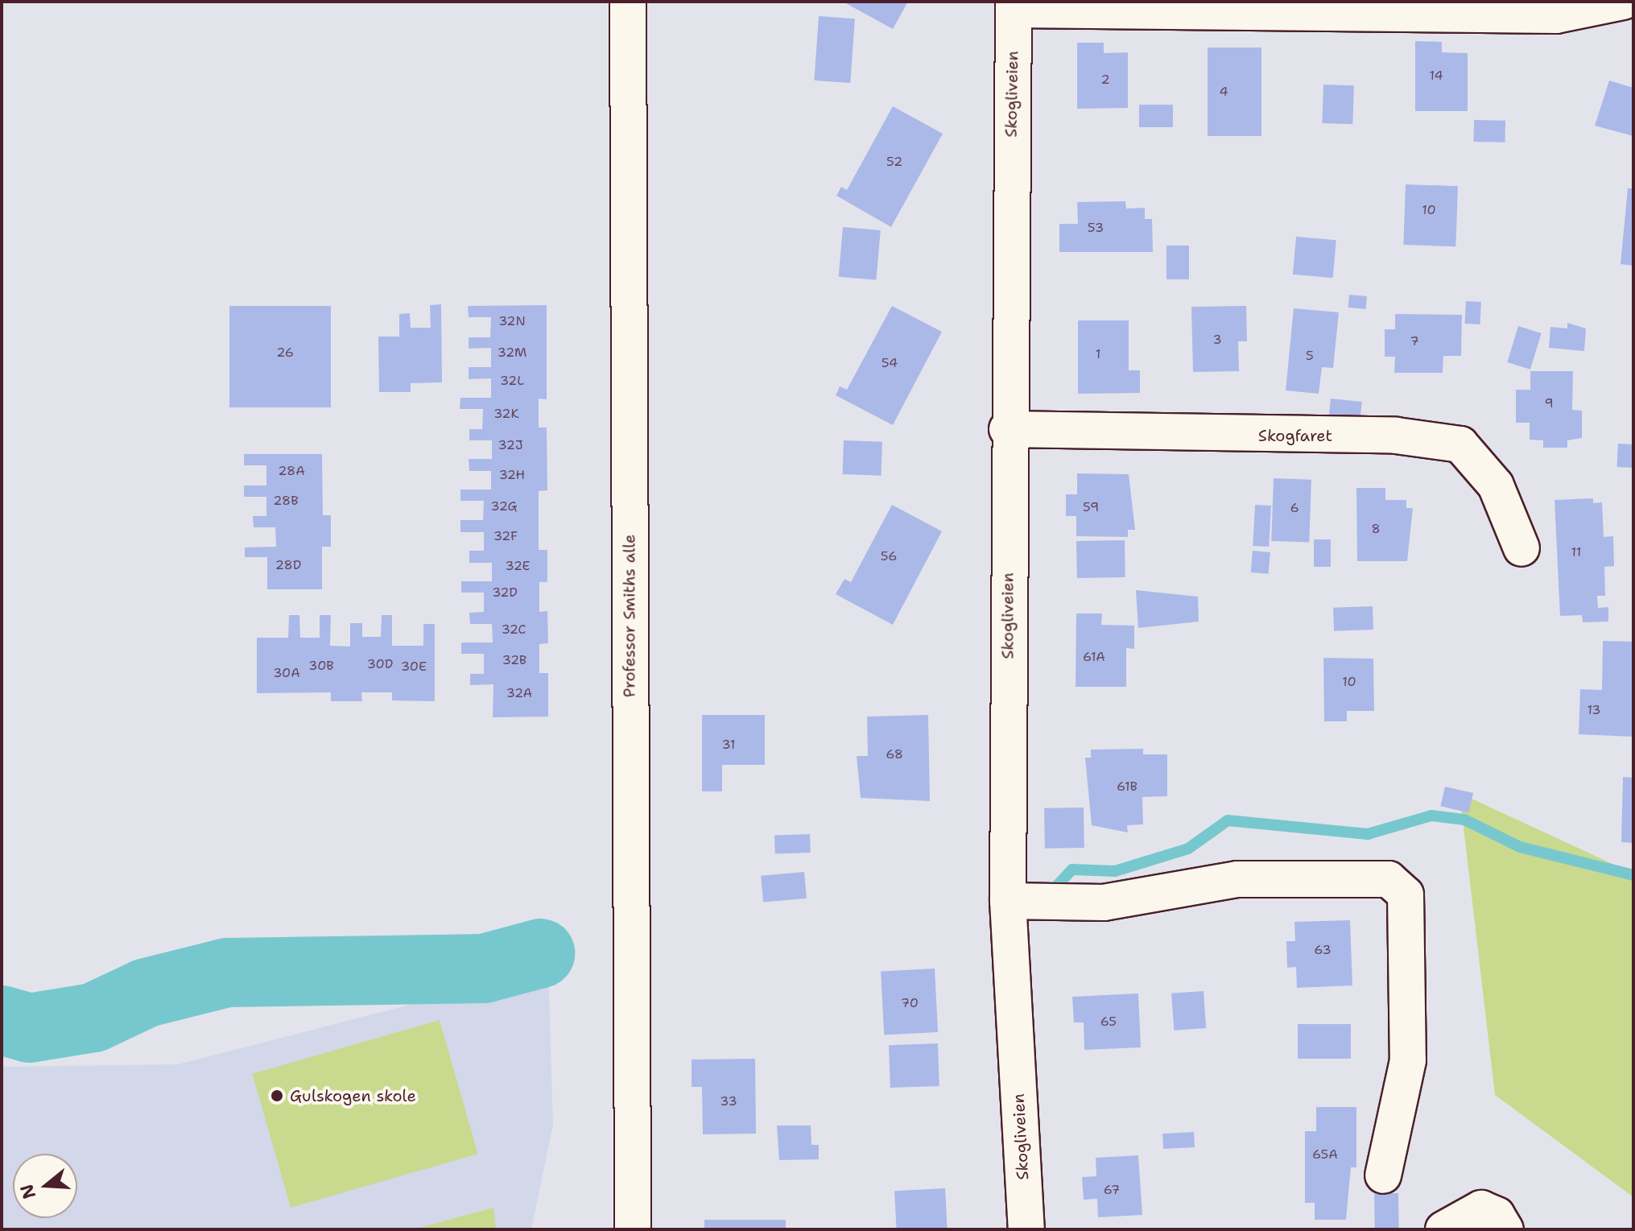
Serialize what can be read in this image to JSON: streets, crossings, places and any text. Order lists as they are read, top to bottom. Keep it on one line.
{"streets":{"street":["Skogliveien","Skogfaret","Professor Smiths alle"]},"crossings":[["Skogliveien","Skogfaret"]],"places":["Gulskogen skole"],"house_numbers":["14","2","4","52","10","53","32N","3","7","26","32M","1","5","54","32L","9","32K","32J","28A","32H","28B","32G","59","6","8","32F","11","56","28D","32E","32D","32C","61A","32B","30D","30B","30E","30A","10","32A","13","31","68","61B","63","70","65","33","65A","67"],"north":"left"}
